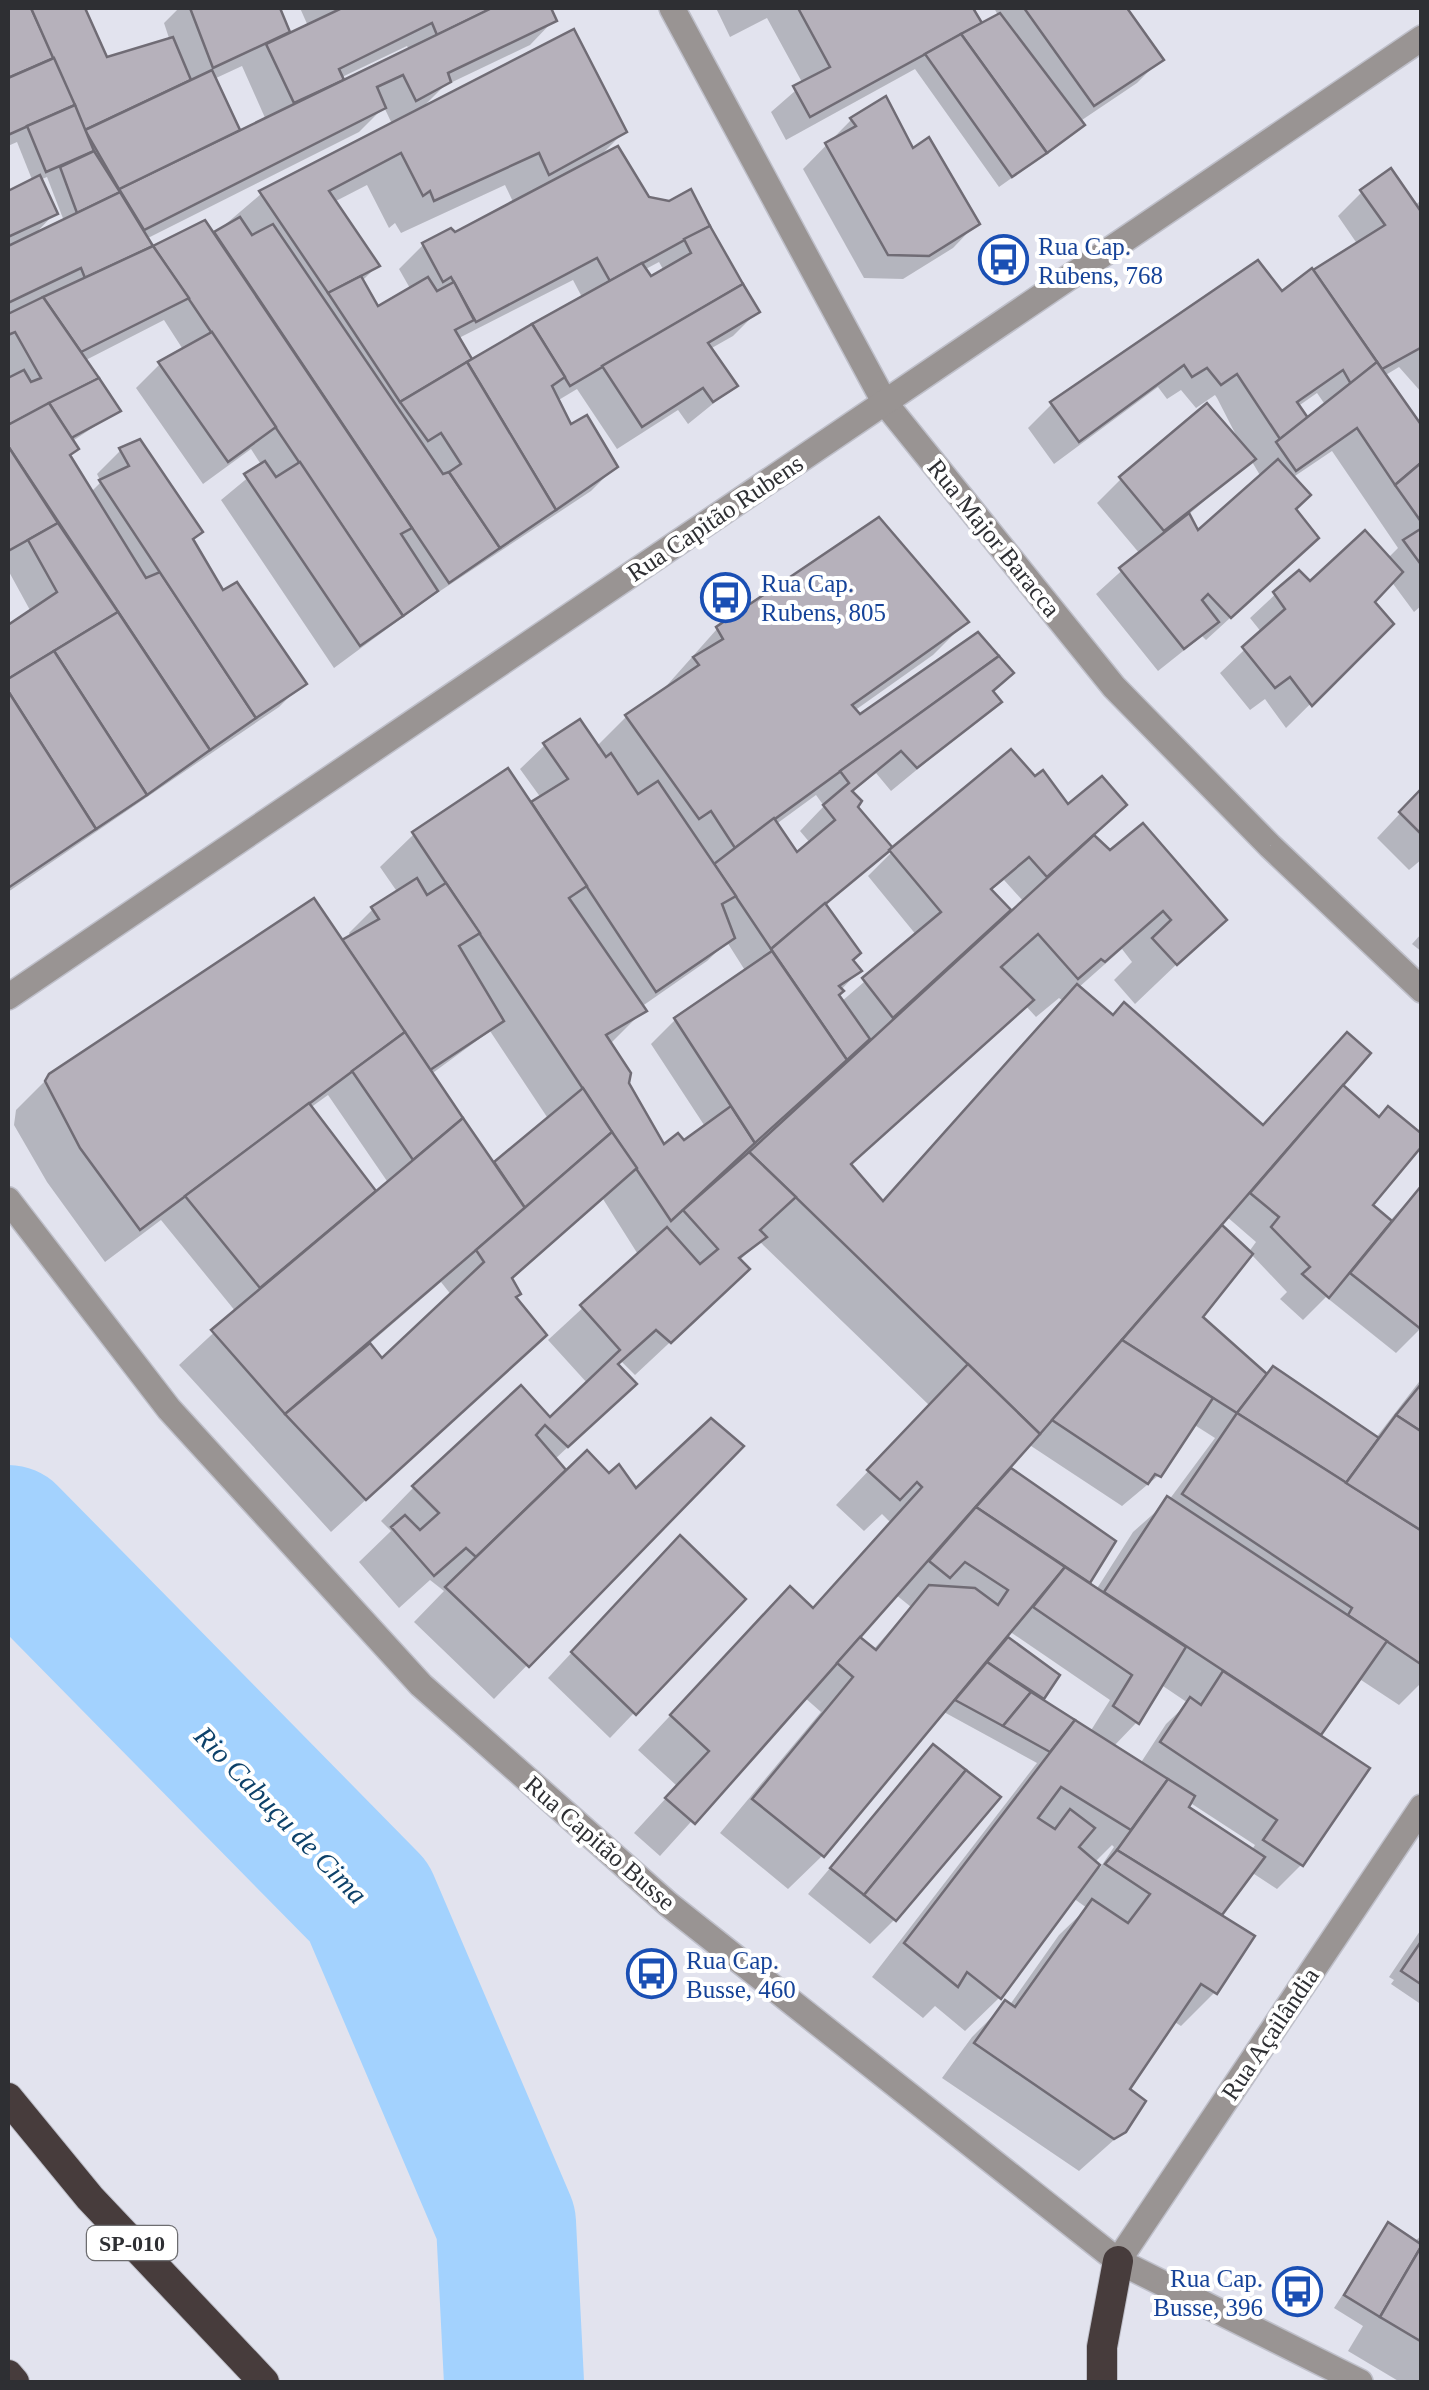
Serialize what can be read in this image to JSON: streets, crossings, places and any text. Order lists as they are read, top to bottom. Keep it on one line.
{"streets":{"highway":["SP-010"],"street":["Rua Capitão Rubens","Rua Major Baracca","Rua Capitão Busse","Rua Açailândia"]},"crossings":[["Rua Capitão Rubens","Rua Major Baracca"],["Rua Capitão Busse","Rua Açailândia"]],"water":["Rio Cabuçu de Cima"],"places":{"bus stop":["Rua Cap. Rubens, 768","Rua Cap. Rubens, 805","Rua Cap. Busse, 460","Rua Cap. Busse, 396"]}}
